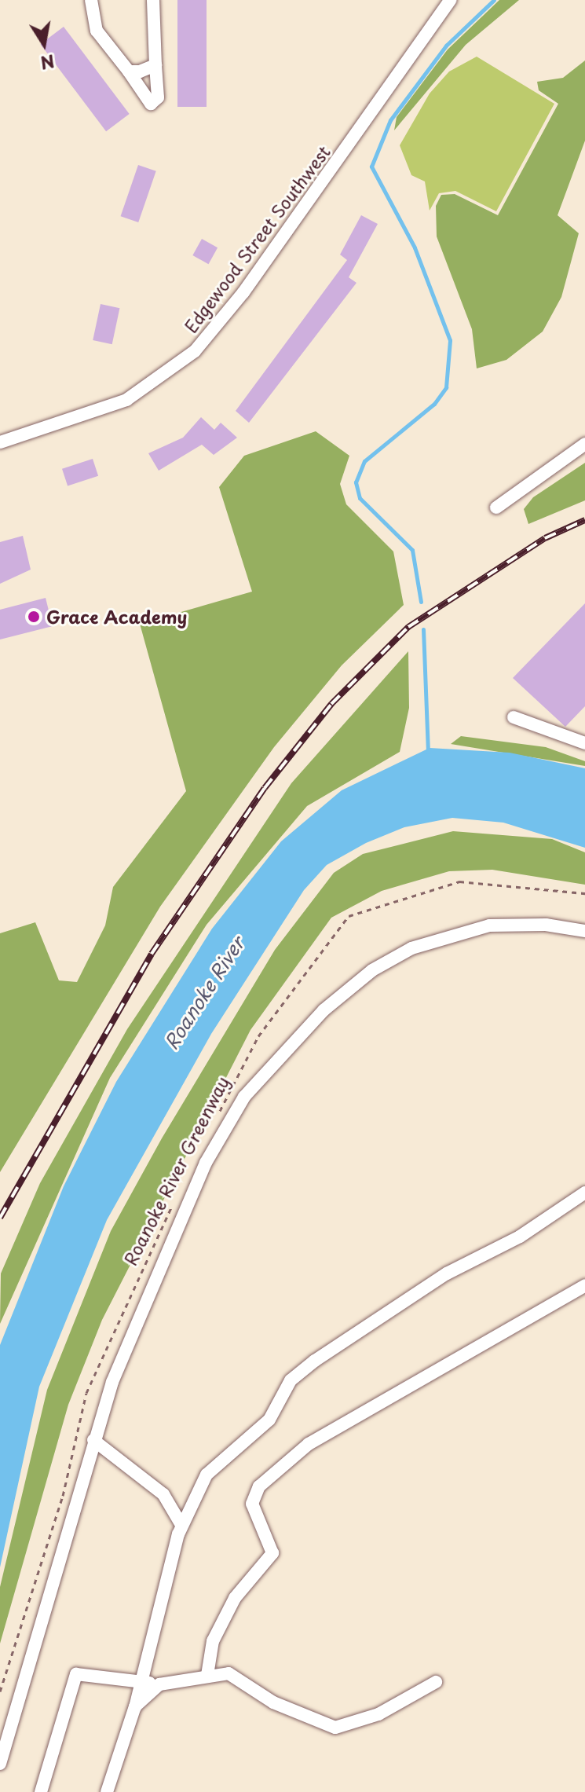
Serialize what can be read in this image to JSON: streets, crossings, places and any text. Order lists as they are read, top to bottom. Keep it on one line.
{"streets":{"street":["Edgewood Street Southwest"],"path":["Roanoke River Greenway"]},"water":["Roanoke River"],"places":["Grace Academy"],"north":"bottom"}
